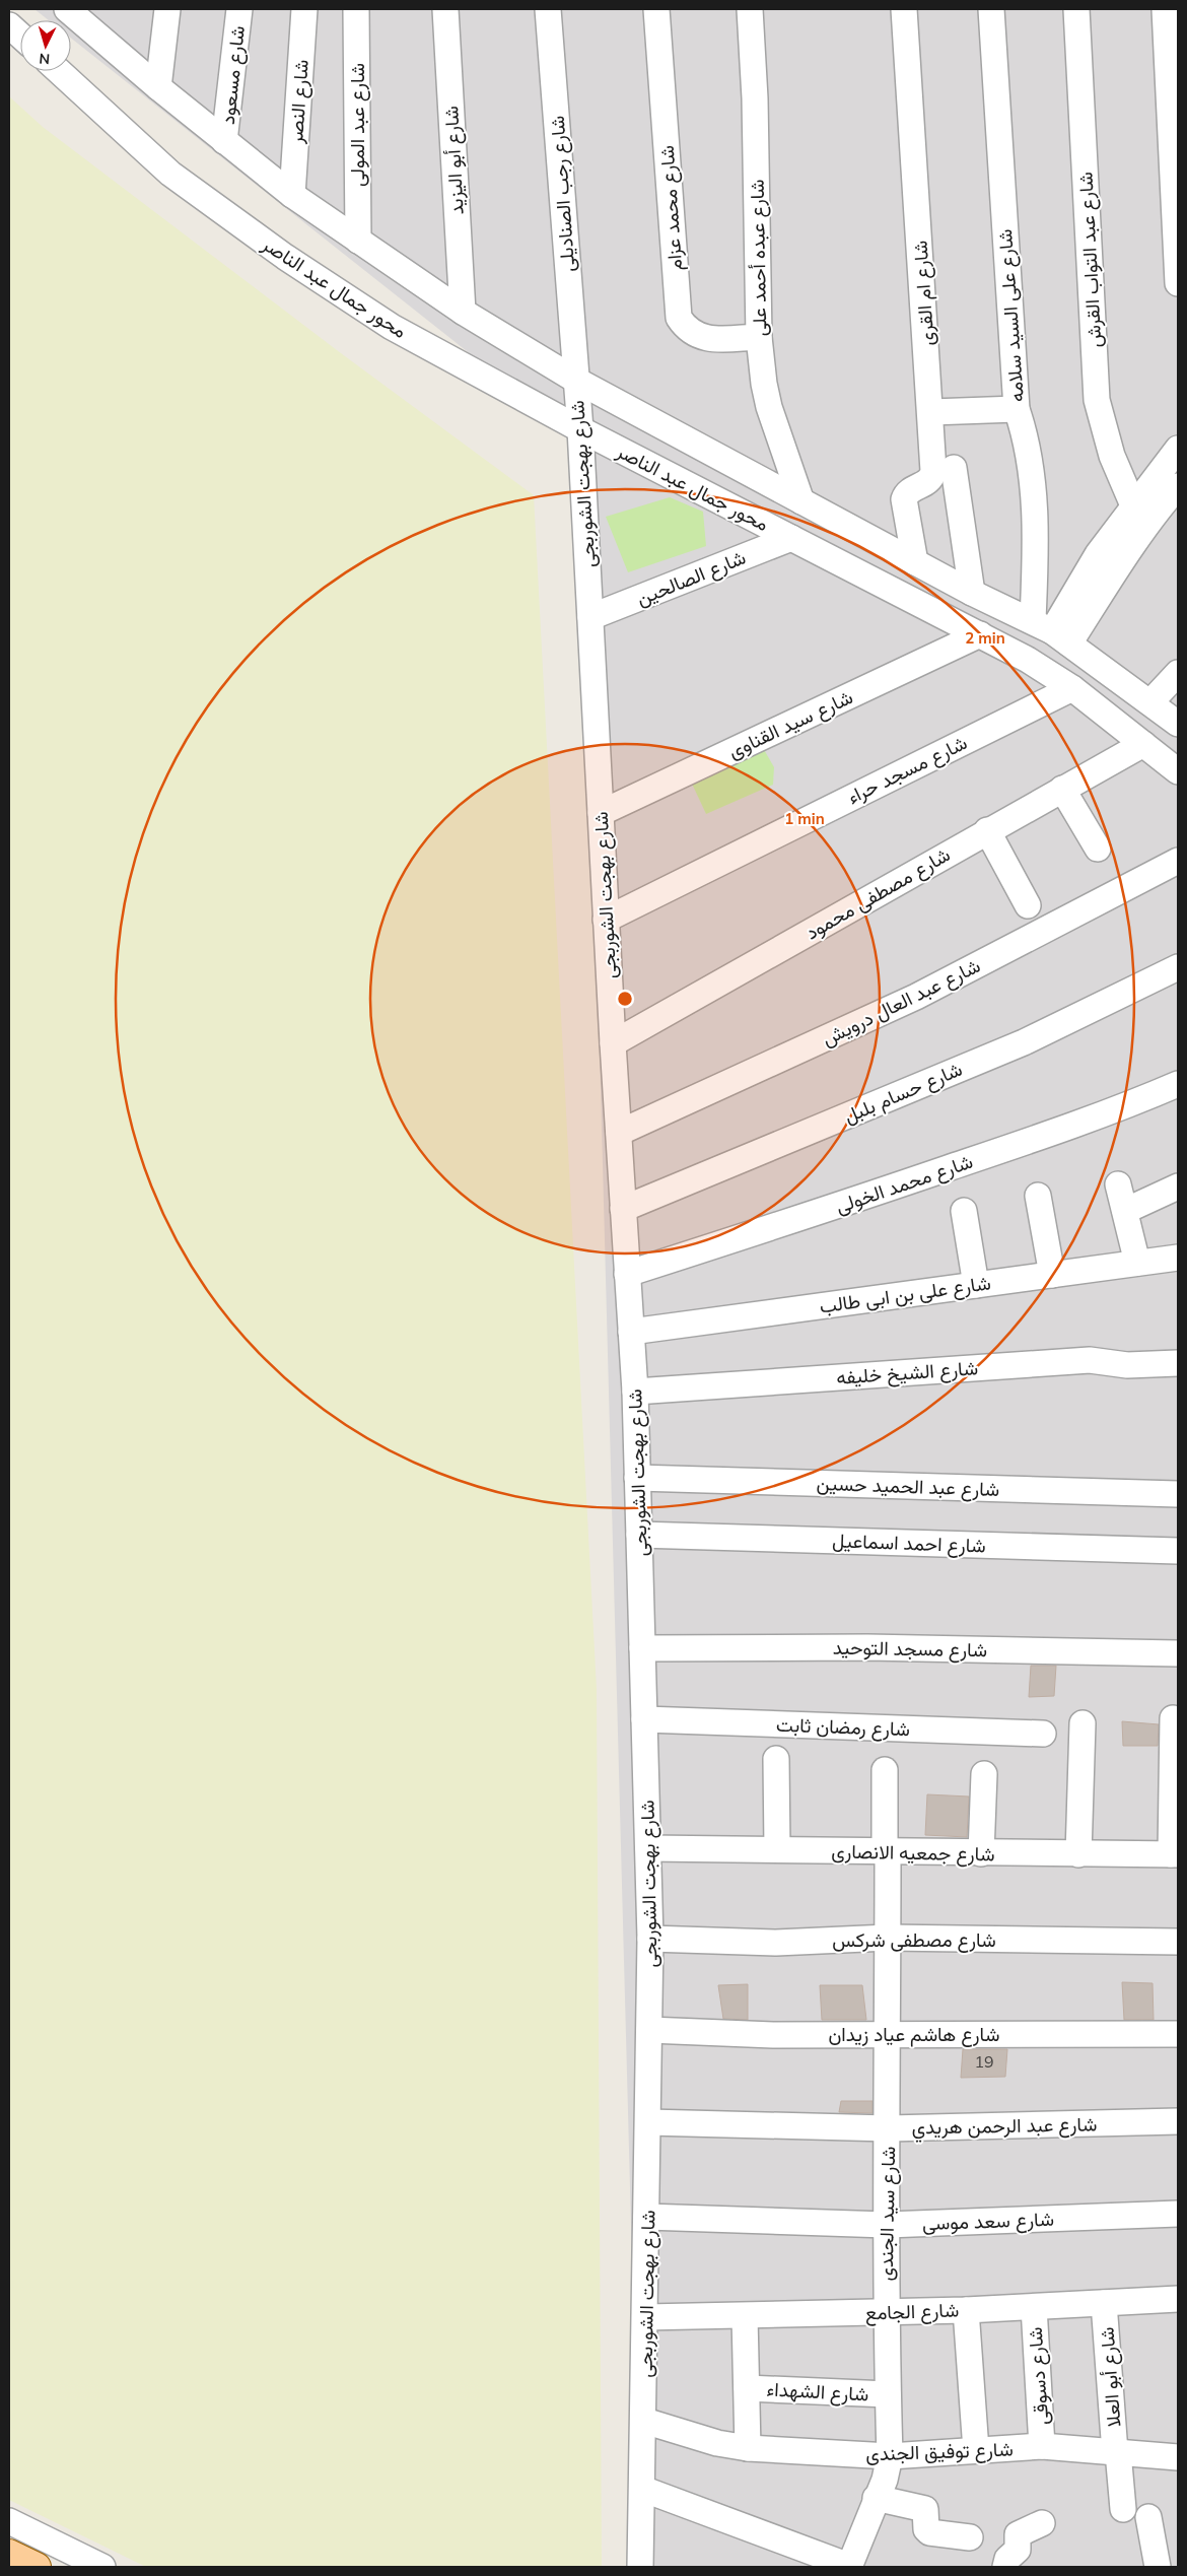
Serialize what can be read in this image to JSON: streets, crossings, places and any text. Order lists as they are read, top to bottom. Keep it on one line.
{"streets":{"street":["شارع مسعود","شارع النصر","شارع عبد المولى","شارع أبو اليزيد","شارع رجب الصناديلى","شارع محمد عزام","شارع عبده أحمد على","شارع عبد التواب القرش","محور جمال عبد الناصر","شارع ام القرى","شارع على السيد سلامه","شارع بهجت الشوربجى","شارع الصالحين","شارع سيد القناوى","شارع مسجد حراء","شارع مصطفى محمود","شارع عبد العال درويش","شارع حسام بلبل","شارع محمد الخولى","شارع على بن ابى طالب","شارع الشيخ خليفه","شارع عبد الحميد حسين","شارع احمد اسماعيل","شارع مسجد التوحيد","شارع رمضان ثابت","شارع جمعيه الانصارى","شارع مصطفى شركس","شارع هاشم عياد زيدان","شارع عبد الرحمن هريدي","شارع سيد الجندى","شارع سعد موسى","شارع الجامع","شارع دسوقى","شارع أبو العلا","شارع الشهداء","شارع توفيق الجندى"]},"crossings":[["شارع مسعود","محور جمال عبد الناصر"],["شارع النصر","محور جمال عبد الناصر"],["شارع عبد المولى","محور جمال عبد الناصر"],["شارع أبو اليزيد","محور جمال عبد الناصر"],["شارع رجب الصناديلى","محور جمال عبد الناصر"],["شارع رجب الصناديلى","شارع بهجت الشوربجى"],["شارع محمد عزام","شارع عبده أحمد على"],["شارع عبده أحمد على","محور جمال عبد الناصر"],["محور جمال عبد الناصر","شارع ام القرى"],["محور جمال عبد الناصر","شارع على السيد سلامه"],["محور جمال عبد الناصر","شارع بهجت الشوربجى"],["محور جمال عبد الناصر","شارع الصالحين"],["محور جمال عبد الناصر","شارع سيد القناوى"],["محور جمال عبد الناصر","شارع مسجد حراء"],["محور جمال عبد الناصر","شارع مصطفى محمود"],["شارع بهجت الشوربجى","شارع الصالحين"],["شارع بهجت الشوربجى","شارع سيد القناوى"],["شارع بهجت الشوربجى","شارع مسجد حراء"],["شارع بهجت الشوربجى","شارع مصطفى محمود"],["شارع بهجت الشوربجى","شارع عبد العال درويش"],["شارع بهجت الشوربجى","شارع حسام بلبل"],["شارع بهجت الشوربجى","شارع محمد الخولى"],["شارع بهجت الشوربجى","شارع على بن ابى طالب"],["شارع بهجت الشوربجى","شارع الشيخ خليفه"],["شارع بهجت الشوربجى","شارع عبد الحميد حسين"],["شارع بهجت الشوربجى","شارع احمد اسماعيل"],["شارع بهجت الشوربجى","شارع مسجد التوحيد"],["شارع بهجت الشوربجى","شارع رمضان ثابت"],["شارع بهجت الشوربجى","شارع جمعيه الانصارى"],["شارع بهجت الشوربجى","شارع مصطفى شركس"],["شارع بهجت الشوربجى","شارع هاشم عياد زيدان"],["شارع بهجت الشوربجى","شارع عبد الرحمن هريدي"],["شارع بهجت الشوربجى","شارع سعد موسى"],["شارع بهجت الشوربجى","شارع الجامع"],["شارع بهجت الشوربجى","شارع توفيق الجندى"],["شارع جمعيه الانصارى","شارع سيد الجندى"],["شارع مصطفى شركس","شارع سيد الجندى"],["شارع هاشم عياد زيدان","شارع سيد الجندى"],["شارع عبد الرحمن هريدي","شارع سيد الجندى"],["شارع سيد الجندى","شارع سعد موسى"],["شارع سيد الجندى","شارع الجامع"],["شارع سيد الجندى","شارع الشهداء"],["شارع سيد الجندى","شارع توفيق الجندى"],["شارع الجامع","شارع دسوقى"],["شارع الجامع","شارع أبو العلا"],["شارع دسوقى","شارع توفيق الجندى"],["شارع أبو العلا","شارع توفيق الجندى"]],"house_numbers":["19"],"north":"bottom","rings":["2 min","1 min"]}
